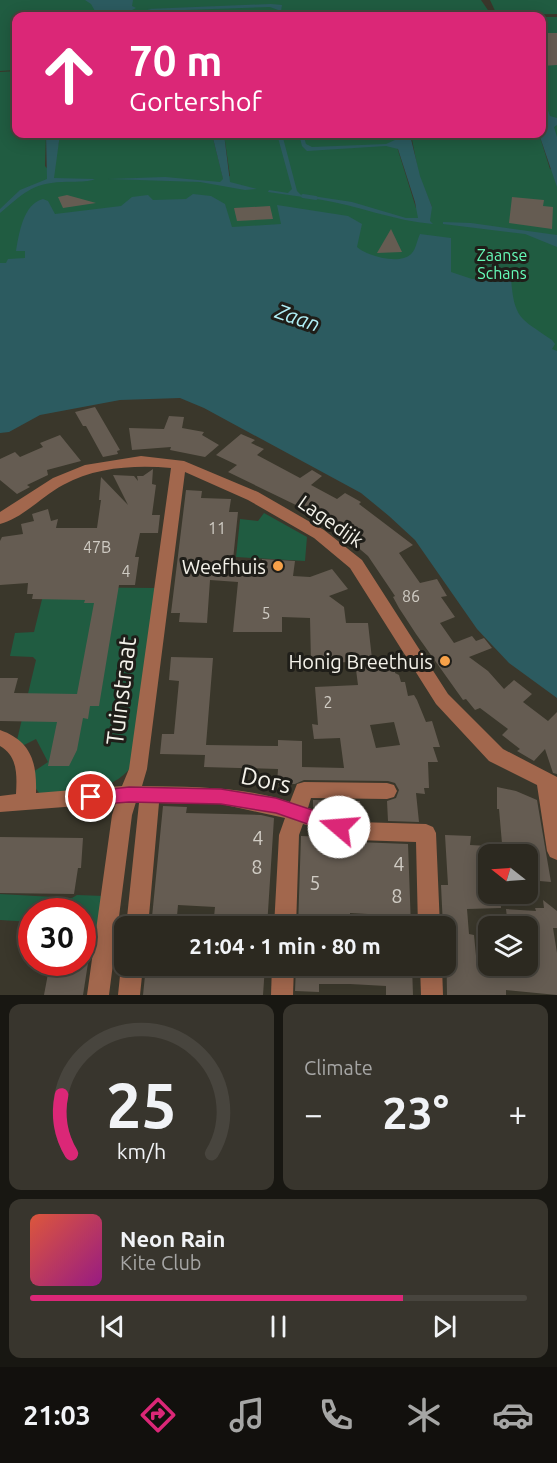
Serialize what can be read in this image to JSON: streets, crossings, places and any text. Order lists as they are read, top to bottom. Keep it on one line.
{"streets":{"street":["Lagedijk","Tuinstraat","Dors"]},"crossings":[["Lagedijk","Tuinstraat"],["Tuinstraat","Dors"]],"water":["Zaan"],"parks":["Zaanse Schans"],"places":["Weefhuis","Honig Breethuis"],"house_numbers":["11","47B","4","86","5","2","4","4","8","5","8"],"north":"left","page":{"turn":["70 m","Gortershof"],"limit":"30","trip":"21:04 · 1 min · 80 m","tile":"Climate","heat":["−","23°","+"],"song":["Neon Rain","Kite Club"],"tabs":"21:03","gauge":["25","km/h"]}}
